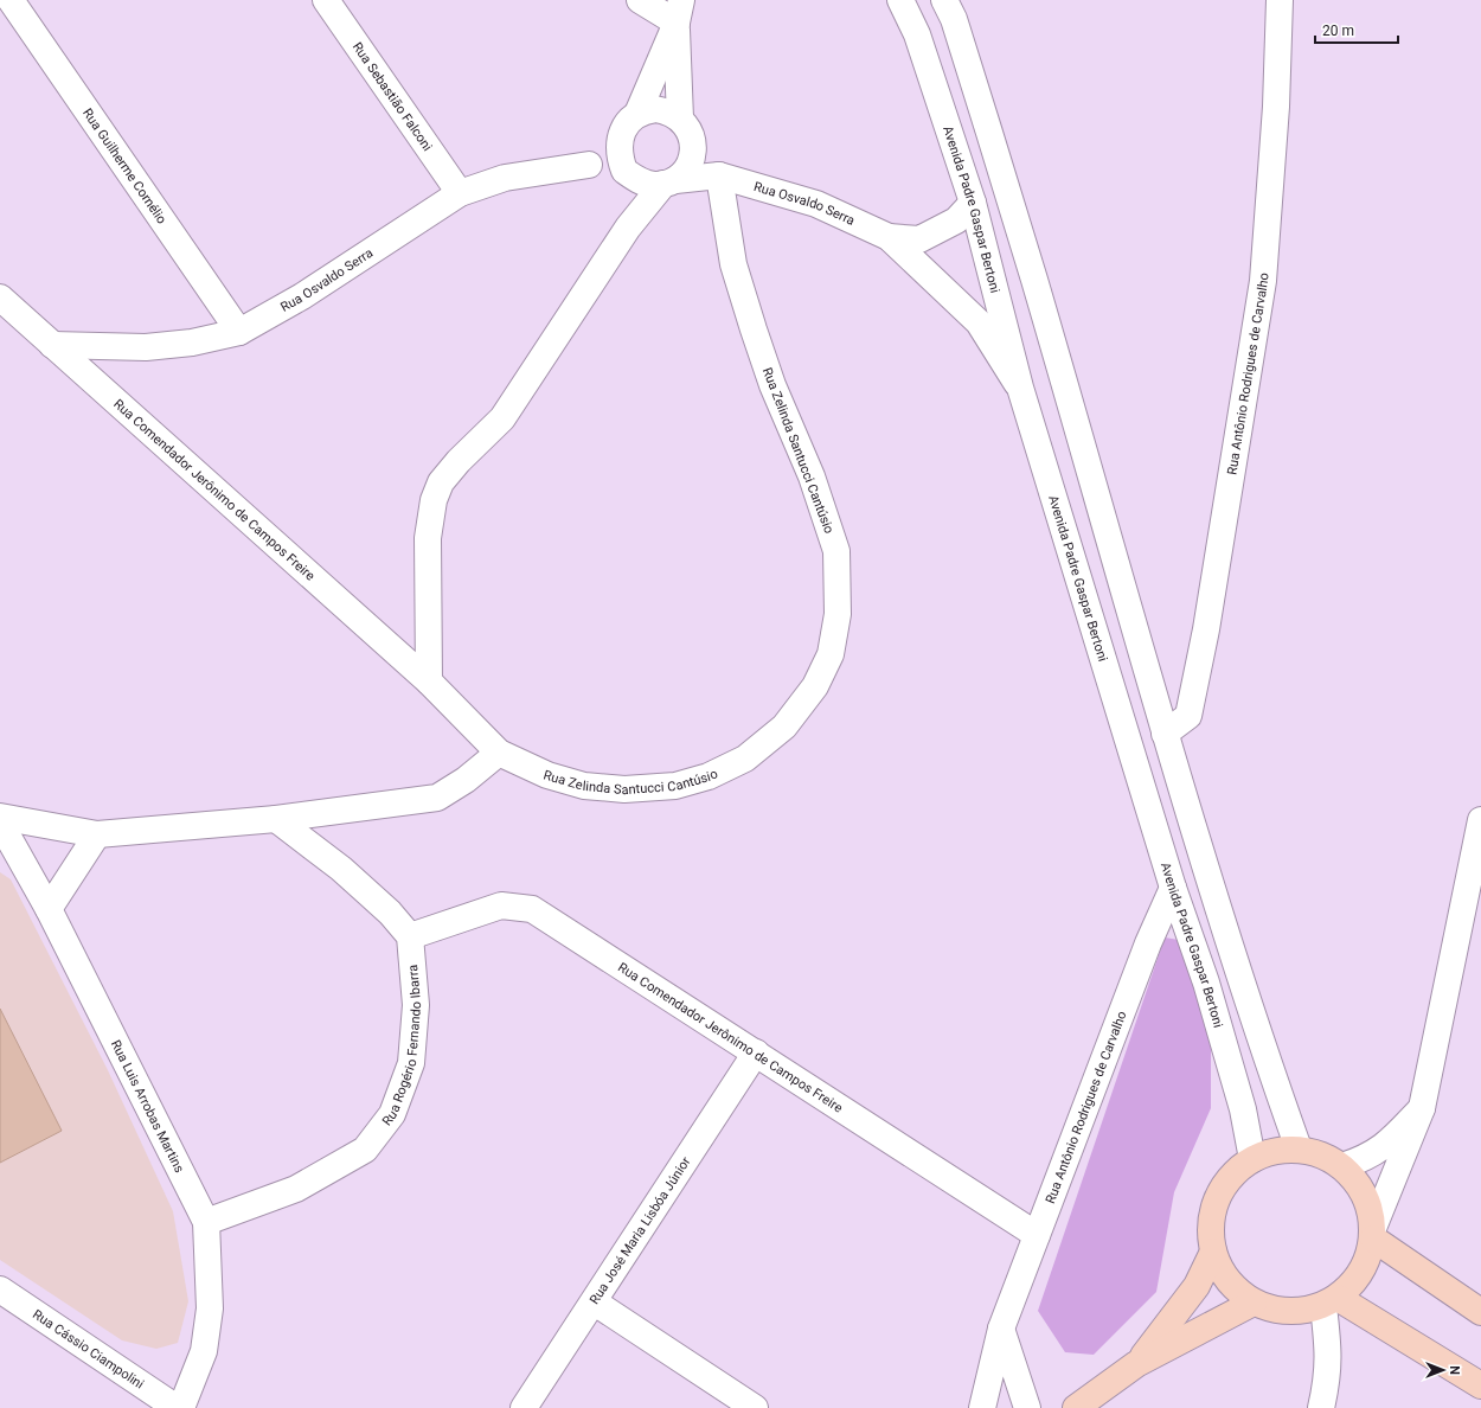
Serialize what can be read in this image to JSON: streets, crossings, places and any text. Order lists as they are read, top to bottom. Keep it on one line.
{"streets":{"street":["Rua Sebastião Falconi","Rua Guilherme Cornélio","Rua Osvaldo Serra","Avenida Padre Gaspar Bertoni","Rua Antônio Rodrigues de Carvalho","Rua Zelinda Santucci Cantúsio","Rua Comendador Jerônimo de Campos Freire","Rua Rogério Fernando Ibarra","Rua Luis Arrobas Martins","Rua José Maria Lisbóa Júnior","Rua Cássio Ciampolini"]},"crossings":[["Rua Sebastião Falconi","Rua Osvaldo Serra"],["Rua Guilherme Cornélio","Rua Osvaldo Serra"],["Rua Osvaldo Serra","Rua Zelinda Santucci Cantúsio"],["Rua Osvaldo Serra","Rua Comendador Jerônimo de Campos Freire"],["Avenida Padre Gaspar Bertoni","Rua Antônio Rodrigues de Carvalho"],["Rua Antônio Rodrigues de Carvalho","Rua Comendador Jerônimo de Campos Freire"],["Rua Zelinda Santucci Cantúsio","Rua Comendador Jerônimo de Campos Freire"],["Rua Comendador Jerônimo de Campos Freire","Rua Rogério Fernando Ibarra"],["Rua Comendador Jerônimo de Campos Freire","Rua José Maria Lisbóa Júnior"],["Rua Rogério Fernando Ibarra","Rua Luis Arrobas Martins"]],"scale_bar":"20 m","north":"right"}
